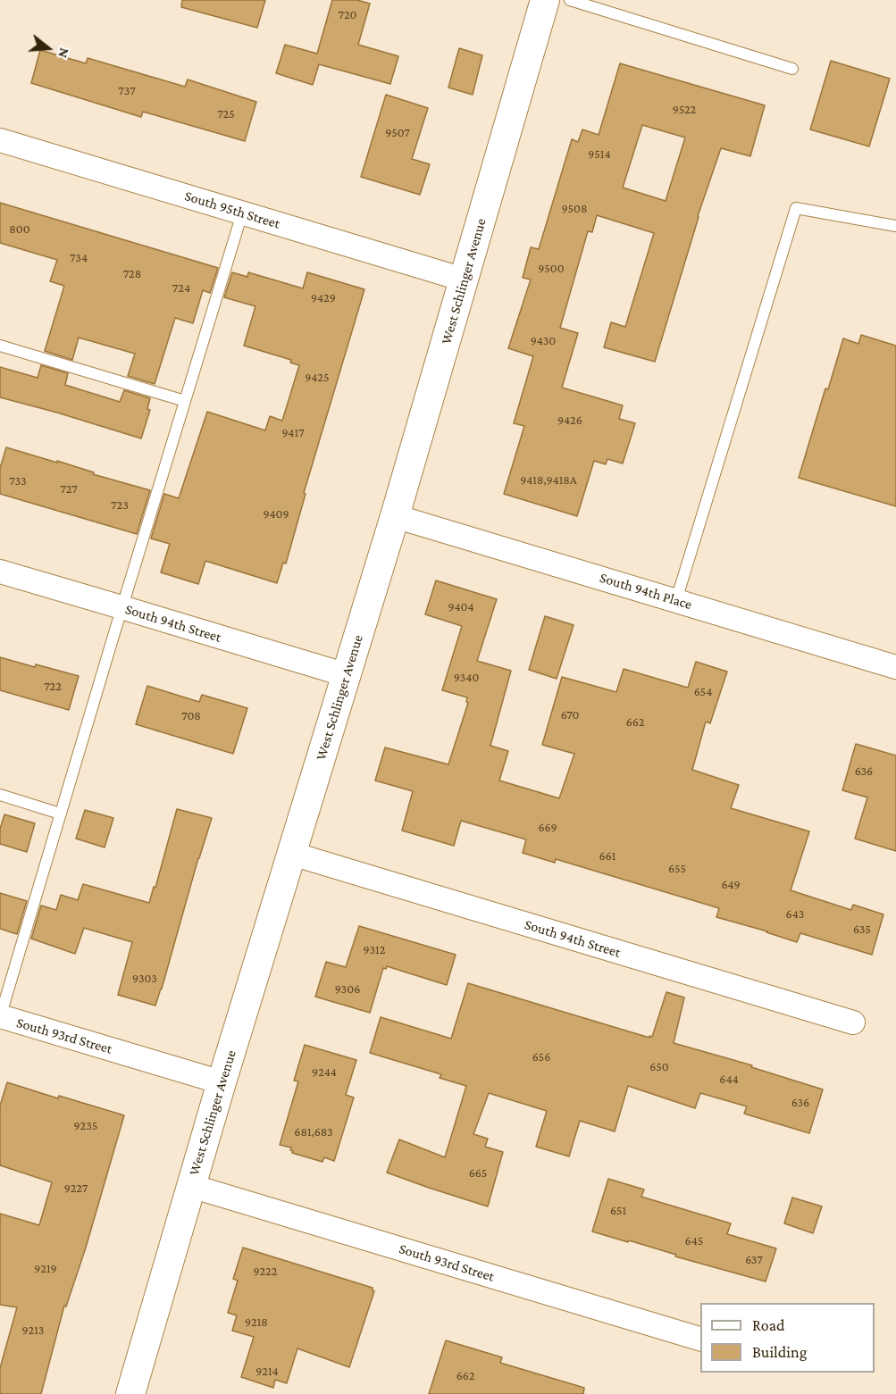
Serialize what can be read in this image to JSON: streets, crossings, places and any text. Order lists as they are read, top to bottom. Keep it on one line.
{"streets":{"street":["South 95th Street","West Schlinger Avenue","South 94th Place","South 94th Street","South 93rd Street"]},"crossings":[["South 95th Street","West Schlinger Avenue"],["West Schlinger Avenue","South 94th Place"],["West Schlinger Avenue","South 94th Street"],["West Schlinger Avenue","South 93rd Street"]],"house_numbers":["720","737","9522","725","9507","9514","9508","800","734","9500","728","724","9429","9430","9425","9426","9417","9418,9418A","733","727","723","9409","9404","9340","722","654","670","708","662","636","669","661","655","649","643","635","9312","9303","9306","656","650","9244","644","636","9235","681,683","665","9227","651","645","637","9219","9222","9218","9213","9214","662"],"legend":["Road","Building"],"north":"right"}
